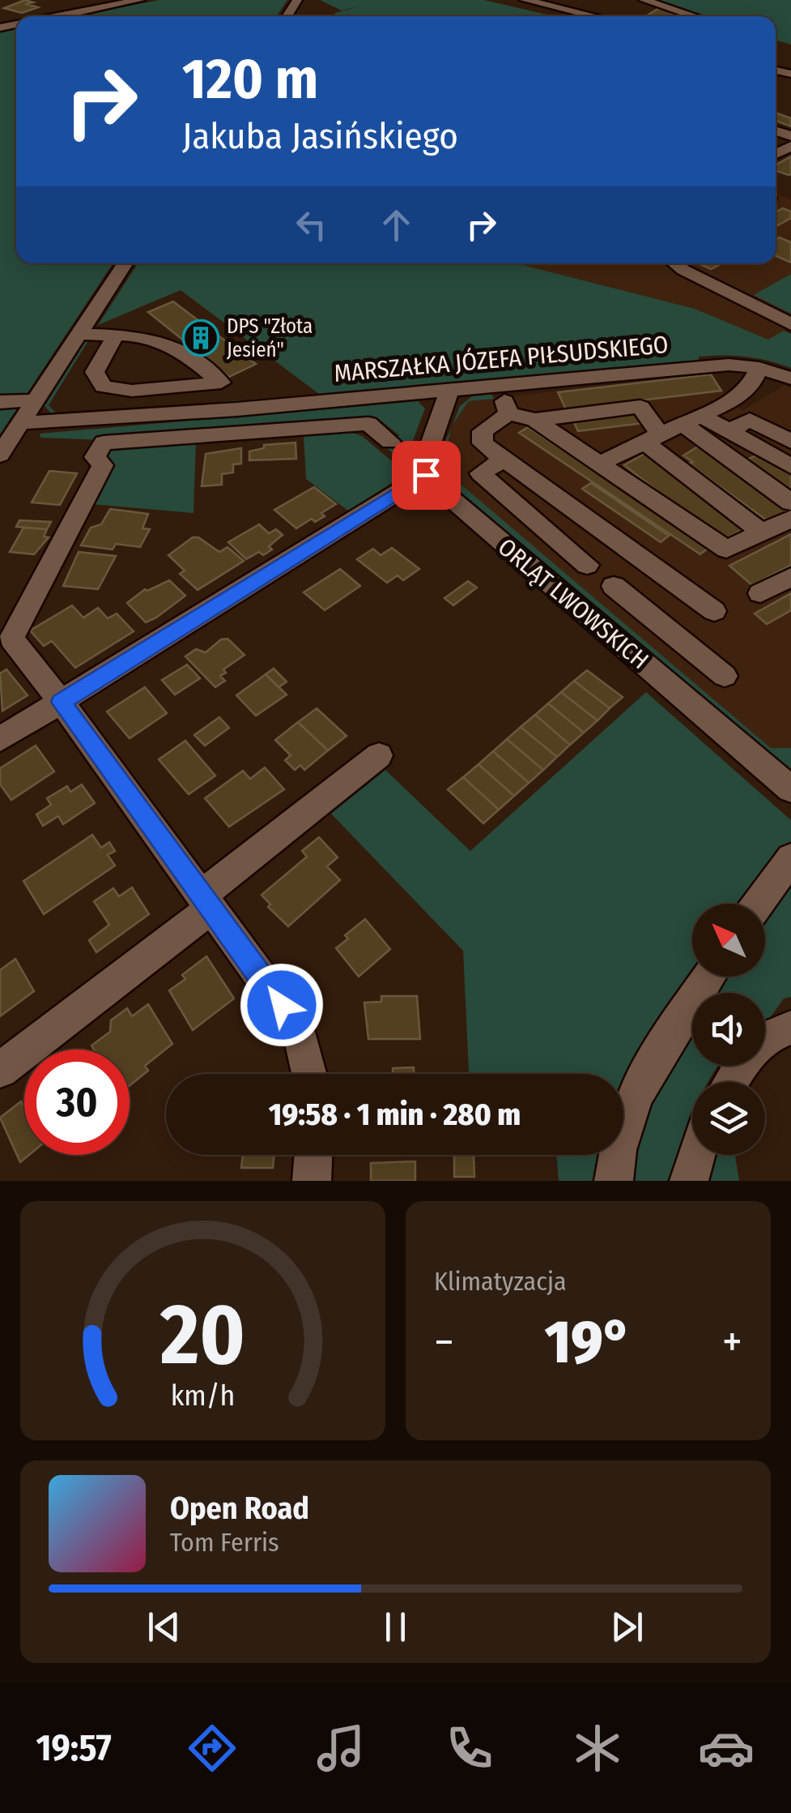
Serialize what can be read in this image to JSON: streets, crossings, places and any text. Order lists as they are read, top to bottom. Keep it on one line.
{"streets":{"street":["MARSZAŁKA JÓZEFA PIŁSUDSKIEGO","ORLĄT LWOWSKICH"]},"places":{"building":["DPS \"Złota Jesień\""]},"north":"top left","page":{"turn":["120 m","Jakuba Jasińskiego"],"limit":"30","trip":"19:58 · 1 min · 280 m","tile":"Klimatyzacja","heat":["−","19°","+"],"song":["Open Road","Tom Ferris"],"tabs":"19:57","gauge":["20","km/h"]}}
